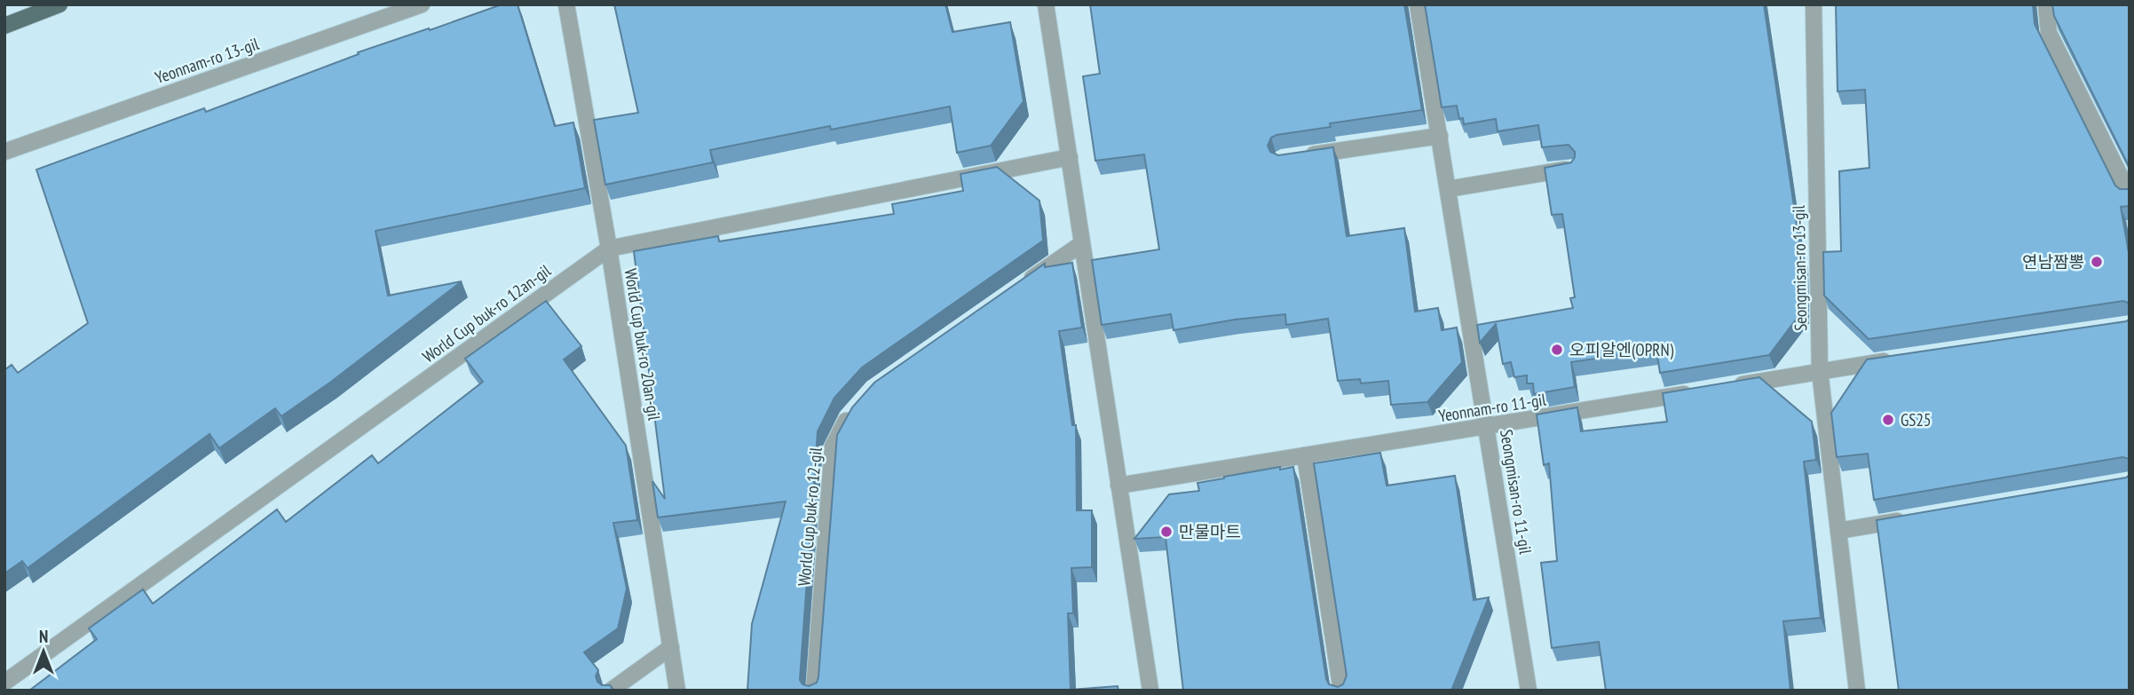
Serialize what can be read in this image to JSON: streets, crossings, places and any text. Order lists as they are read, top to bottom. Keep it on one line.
{"streets":{"street":["Yeonnam-ro 13-gil","Seongmisan-ro 13-gil","World Cup buk-ro 12an-gil","World Cup buk-ro 20an-gil","Yeonnam-ro 11-gil","Seongmisan-ro 11-gil","World Cup buk-ro 12-gil"]},"crossings":[["World Cup buk-ro 12an-gil","World Cup buk-ro 20an-gil"],["Yeonnam-ro 11-gil","Seongmisan-ro 11-gil"]],"places":["연남짬뽕","오피알엔(OPRN)","GS25","만물마트"],"north":"top"}
